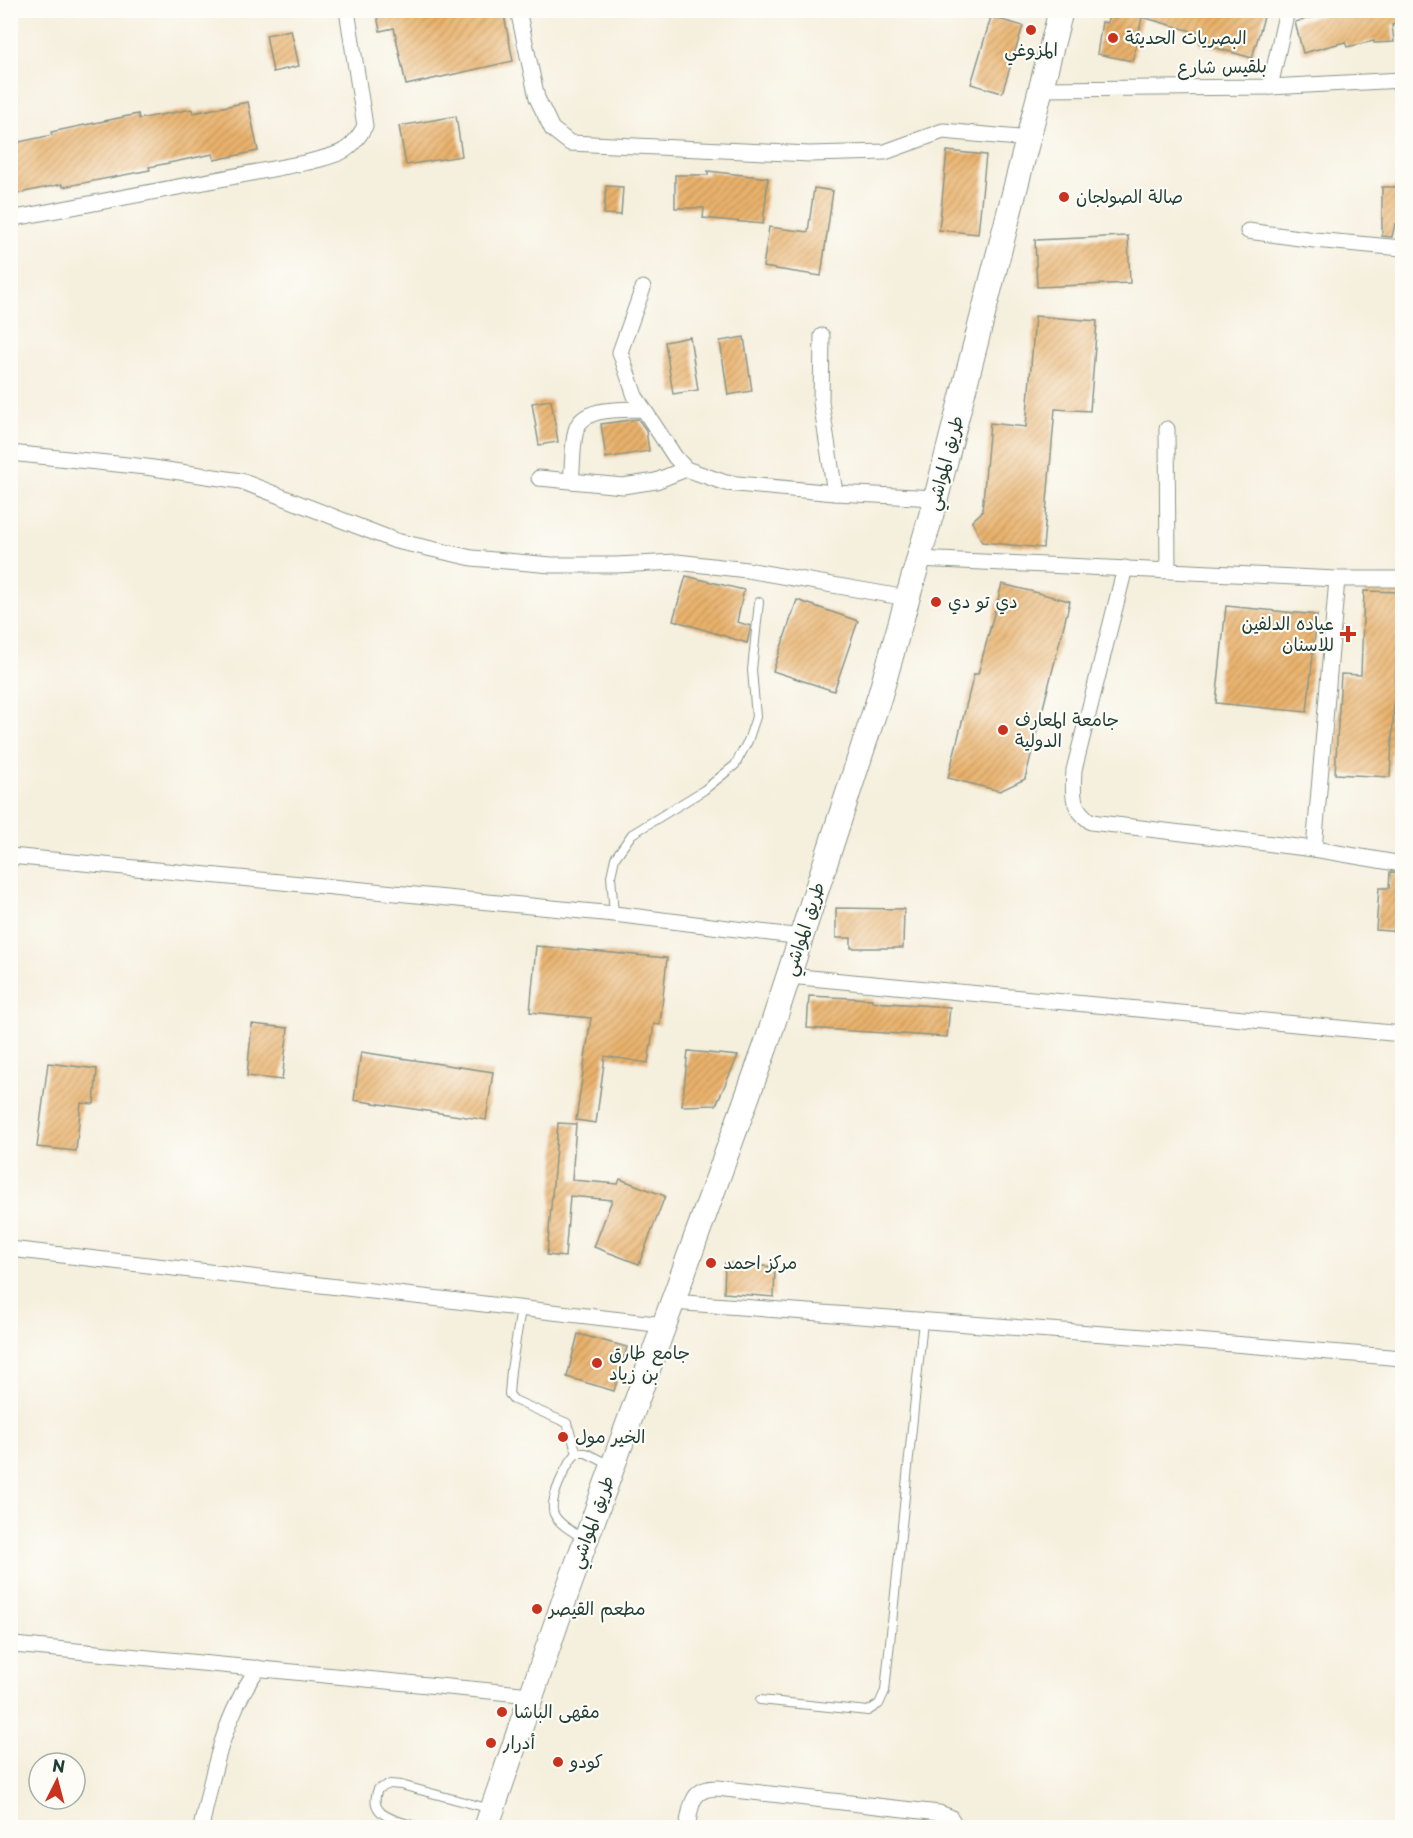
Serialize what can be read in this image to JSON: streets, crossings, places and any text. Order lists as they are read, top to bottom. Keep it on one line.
{"streets":{"main road":["طريق المواشي"],"street":["بلقيس شارع"]},"crossings":[["بلقيس شارع","طريق المواشي"]],"places":{"other":["المزوغي","البصريات الحديثة","صالة الصولجان","دي تو دي","جامعة المعارف الدولية","مركز احمد","جامع طارق بن زياد","الخير مول","مطعم القيصر","مقهى الباشا","أدرار","كودو"],"health":["عياده الدلفين للاسنان"]},"north":"top"}
